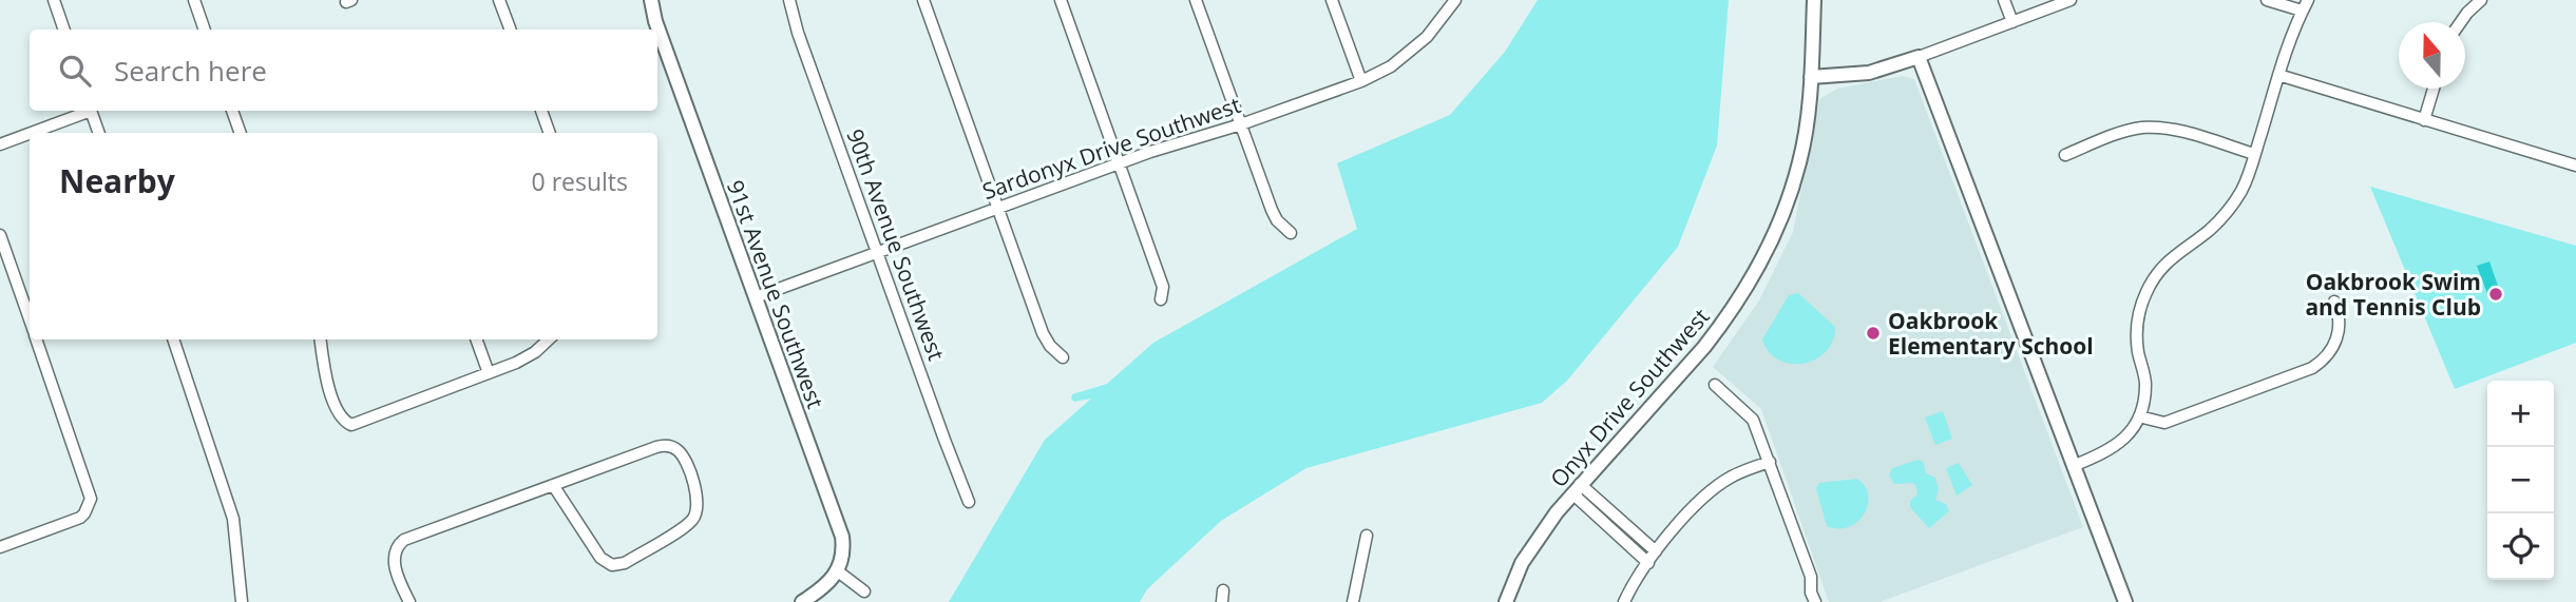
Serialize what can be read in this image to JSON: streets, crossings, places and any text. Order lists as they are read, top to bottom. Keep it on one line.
{"streets":{"street":["Sardonyx Drive Southwest","90th Avenue Southwest","91st Avenue Southwest","Onyx Drive Southwest"]},"crossings":[["Sardonyx Drive Southwest","90th Avenue Southwest"],["Sardonyx Drive Southwest","91st Avenue Southwest"]],"places":["Oakbrook Swim and Tennis Club","Oakbrook Elementary School"],"north":"top","page":{"search":"Search here","heading":["Nearby","0 results"],"map_buttons":["+","−"]}}
